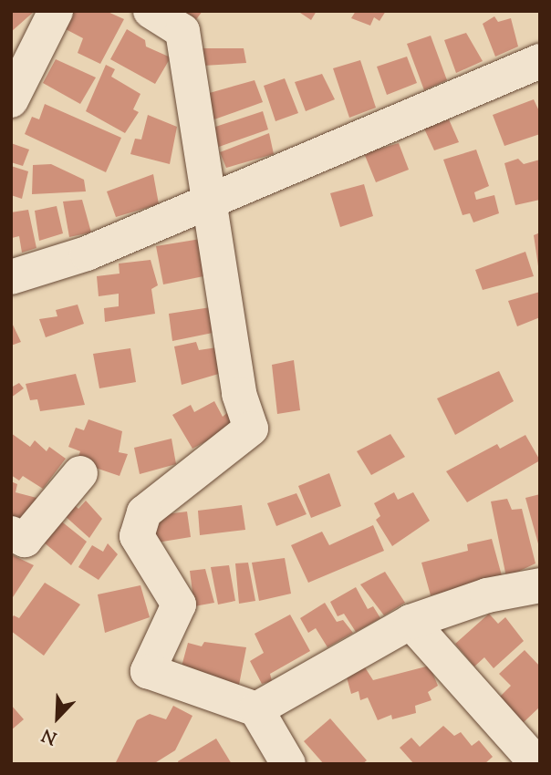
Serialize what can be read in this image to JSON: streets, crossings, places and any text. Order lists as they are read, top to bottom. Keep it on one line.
{"north":"bottom left"}
